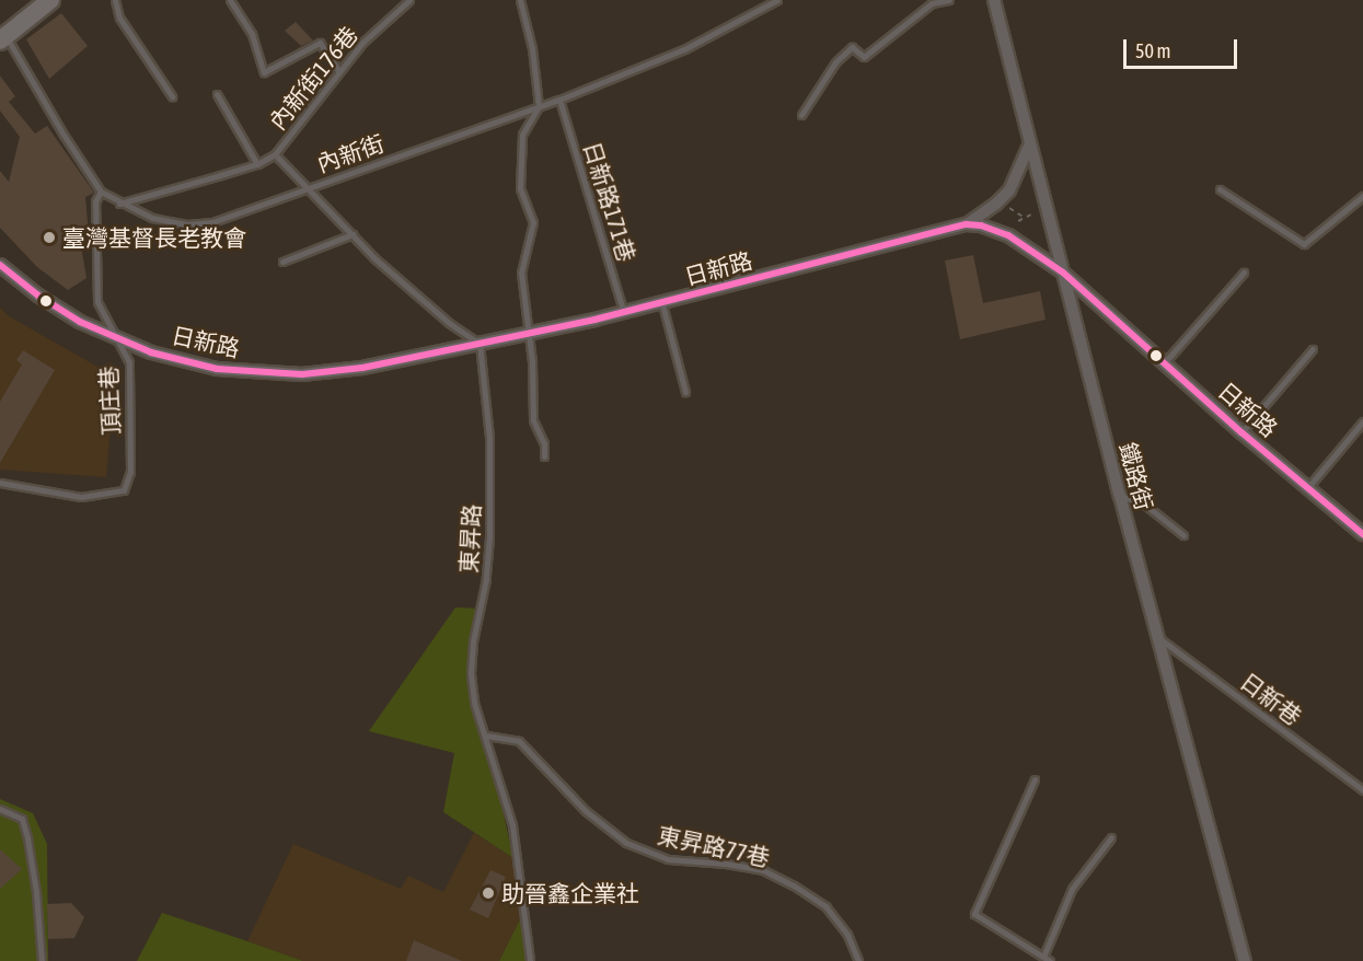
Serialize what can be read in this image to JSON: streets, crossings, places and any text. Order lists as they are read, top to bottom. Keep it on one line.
{"streets":{"street":["日新路","鐵路街"],"lane":["內新街176巷","內新街","日新路171巷","頂庄巷","東昇路","日新巷","東昇路77巷"]},"crossings":[["內新街176巷","內新街"],["內新街","日新路171巷"],["內新街","頂庄巷"],["日新路171巷","日新路"],["日新路","頂庄巷"],["日新路","鐵路街"],["日新路","東昇路"],["鐵路街","日新巷"],["東昇路","東昇路77巷"]],"places":["臺灣基督長老教會","助晉鑫企業社"],"scale_bar":"50 m"}
